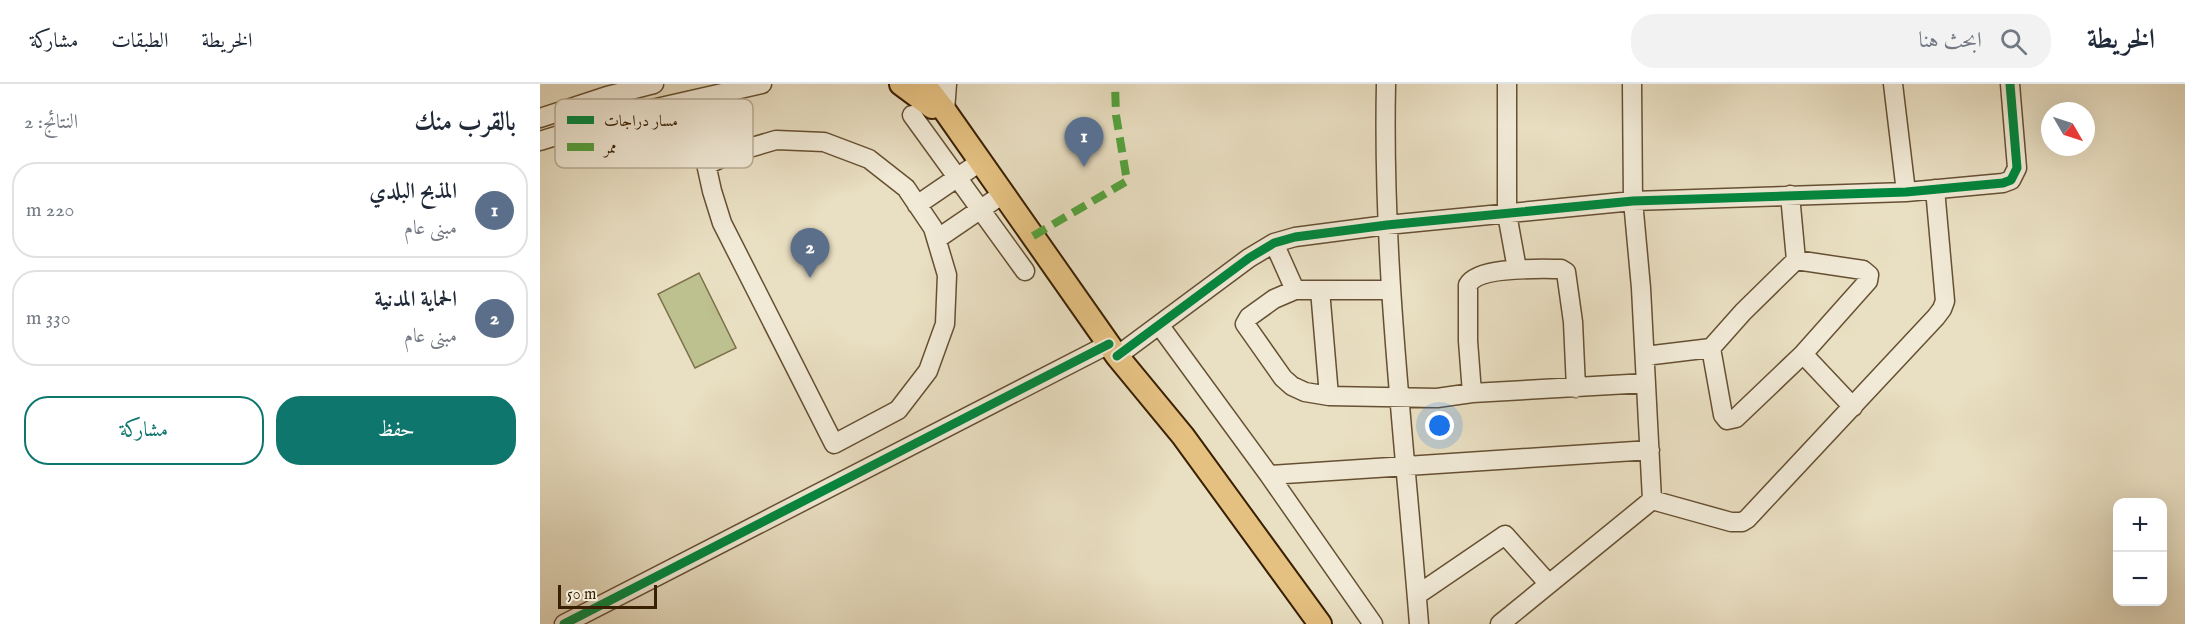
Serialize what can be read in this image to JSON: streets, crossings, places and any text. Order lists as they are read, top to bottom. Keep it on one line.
{"legend":["مسار دراجات","ممر"],"scale_bar":"50 m","north":"bottom right","page":{"header":"الخريطة","search":"ابحث هنا","nav":["الخريطة","الطبقات","مشاركة"],"heading":["بالقرب منك","النتائج: 2"],"pins":["1","2"],"list":[{"mark":"1","name":"المذبح البلدي","note":"مبنى عام","value":"220 m"},{"mark":"2","name":"الحماية المدنية","note":"مبنى عام","value":"330 m"}],"buttons":["حفظ","مشاركة"],"map_buttons":["+","−"],"scale":"50 m"}}
